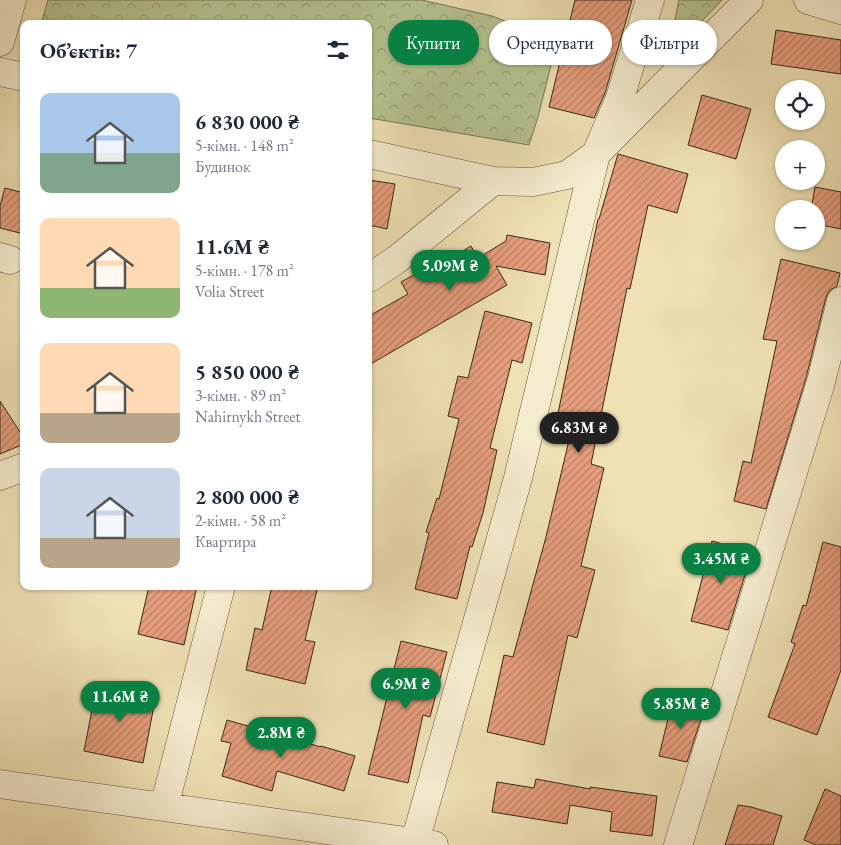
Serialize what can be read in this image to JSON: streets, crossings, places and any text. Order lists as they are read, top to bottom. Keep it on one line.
{"page":{"chip":["Купити","Орендувати","Фільтри"],"heading":"Об’єктів: 7","map_buttons":["+","−"],"list":[{"name":"6 830 000 ₴","note":"5-кімн. · 148 m² · Будинок"},{"name":"11.6M ₴","note":"5-кімн. · 178 m² · Volia Street"},{"name":"5 850 000 ₴","note":"3-кімн. · 89 m² · Nahirnykh Street"},{"name":"2 800 000 ₴","note":"2-кімн. · 58 m² · Квартира"}],"price":["5.09M ₴","6.83M ₴","3.45M ₴","6.9M ₴","11.6M ₴","5.85M ₴","2.8M ₴"]}}
